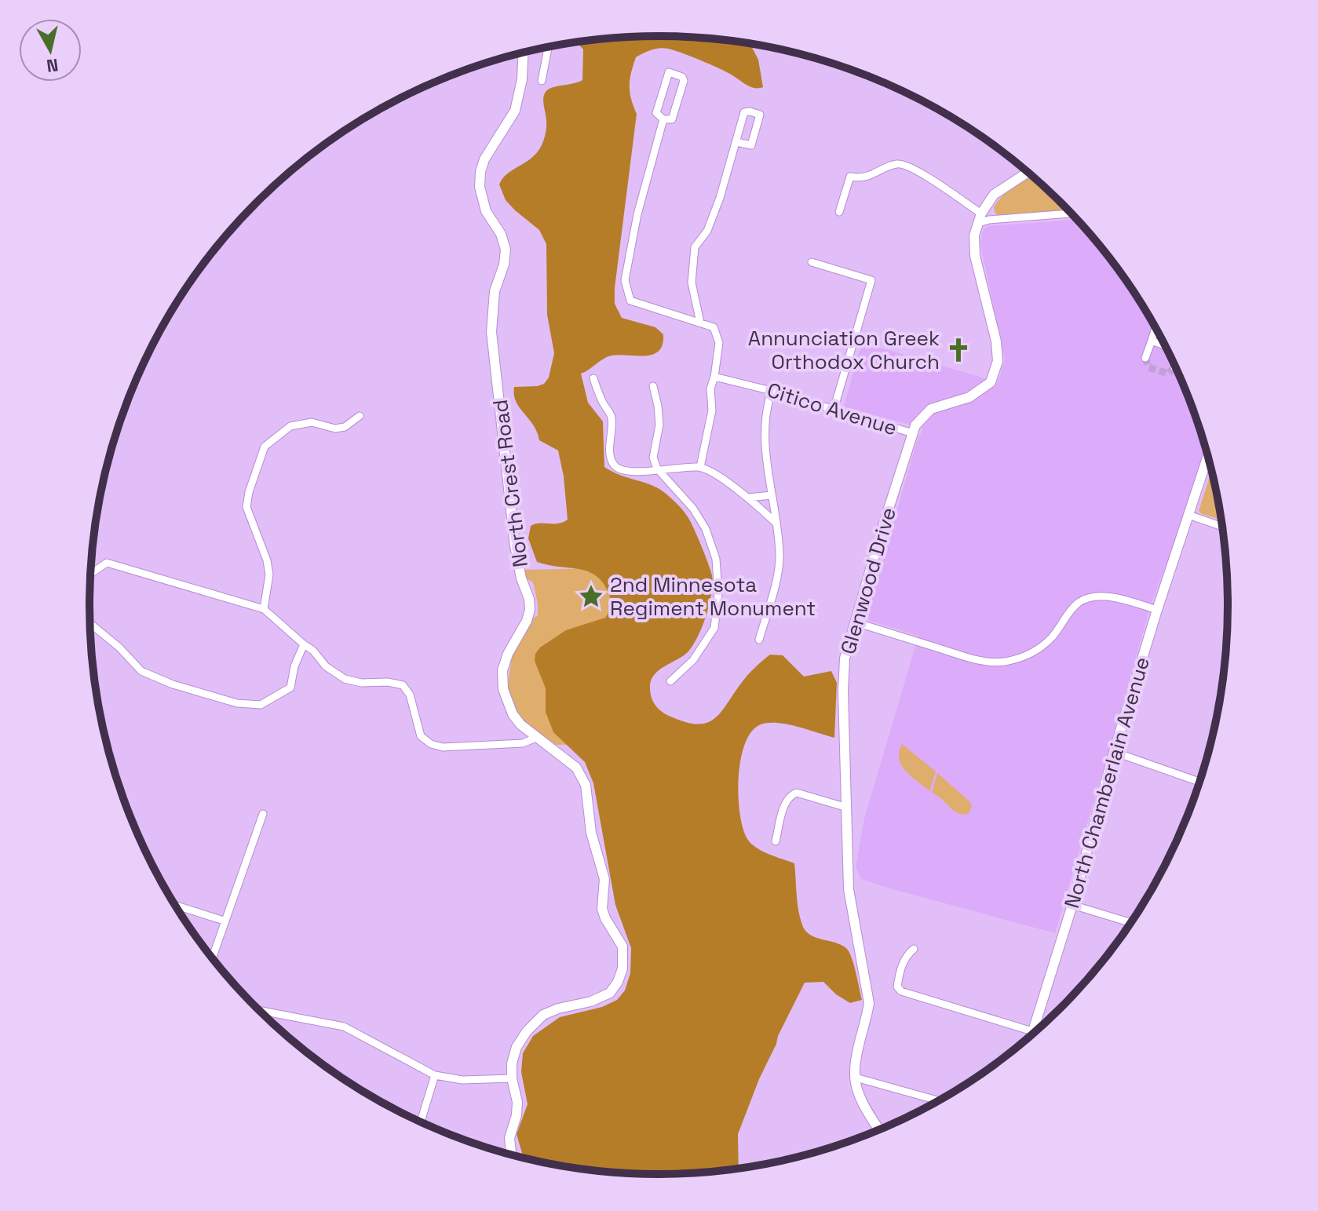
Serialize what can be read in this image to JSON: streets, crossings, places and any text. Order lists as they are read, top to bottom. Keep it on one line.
{"streets":{"street":["Citico Avenue","North Crest Road","Glenwood Drive","North Chamberlain Avenue"]},"crossings":[["Citico Avenue","Glenwood Drive"]],"places":{"church":["Annunciation Greek Orthodox Church"],"place":["2nd Minnesota Regiment Monument"]},"north":"bottom"}
